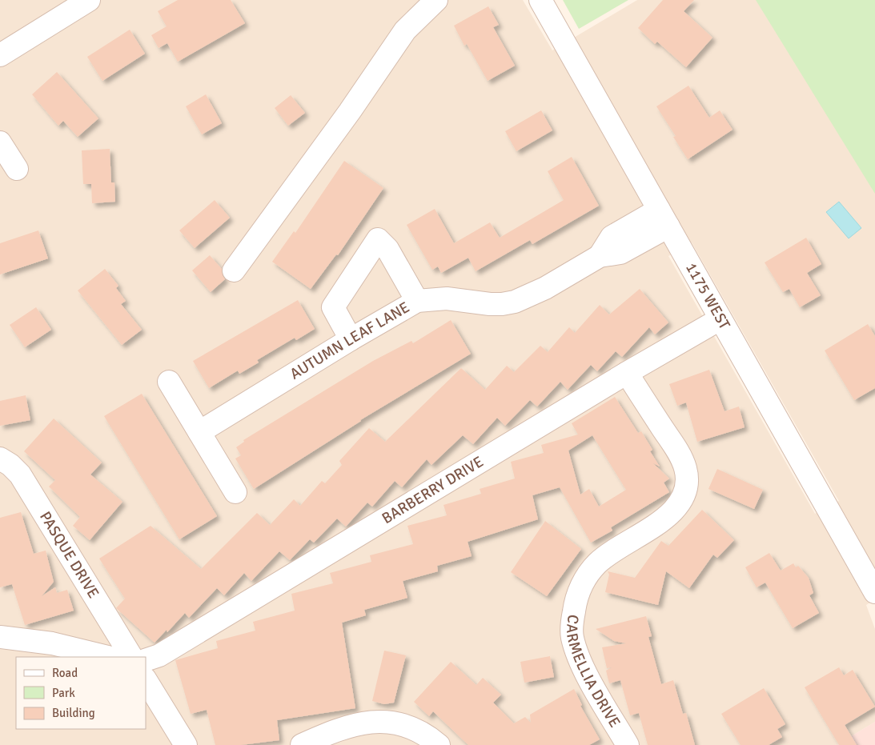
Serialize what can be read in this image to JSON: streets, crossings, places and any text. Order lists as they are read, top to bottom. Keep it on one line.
{"streets":{"street":["1175 WEST","AUTUMN LEAF LANE","BARBERRY DRIVE","PASQUE DRIVE","CARMELLIA DRIVE"]},"crossings":[["1175 WEST","AUTUMN LEAF LANE"],["1175 WEST","BARBERRY DRIVE"],["BARBERRY DRIVE","CARMELLIA DRIVE"]],"legend":["Road","Park","Building"]}
